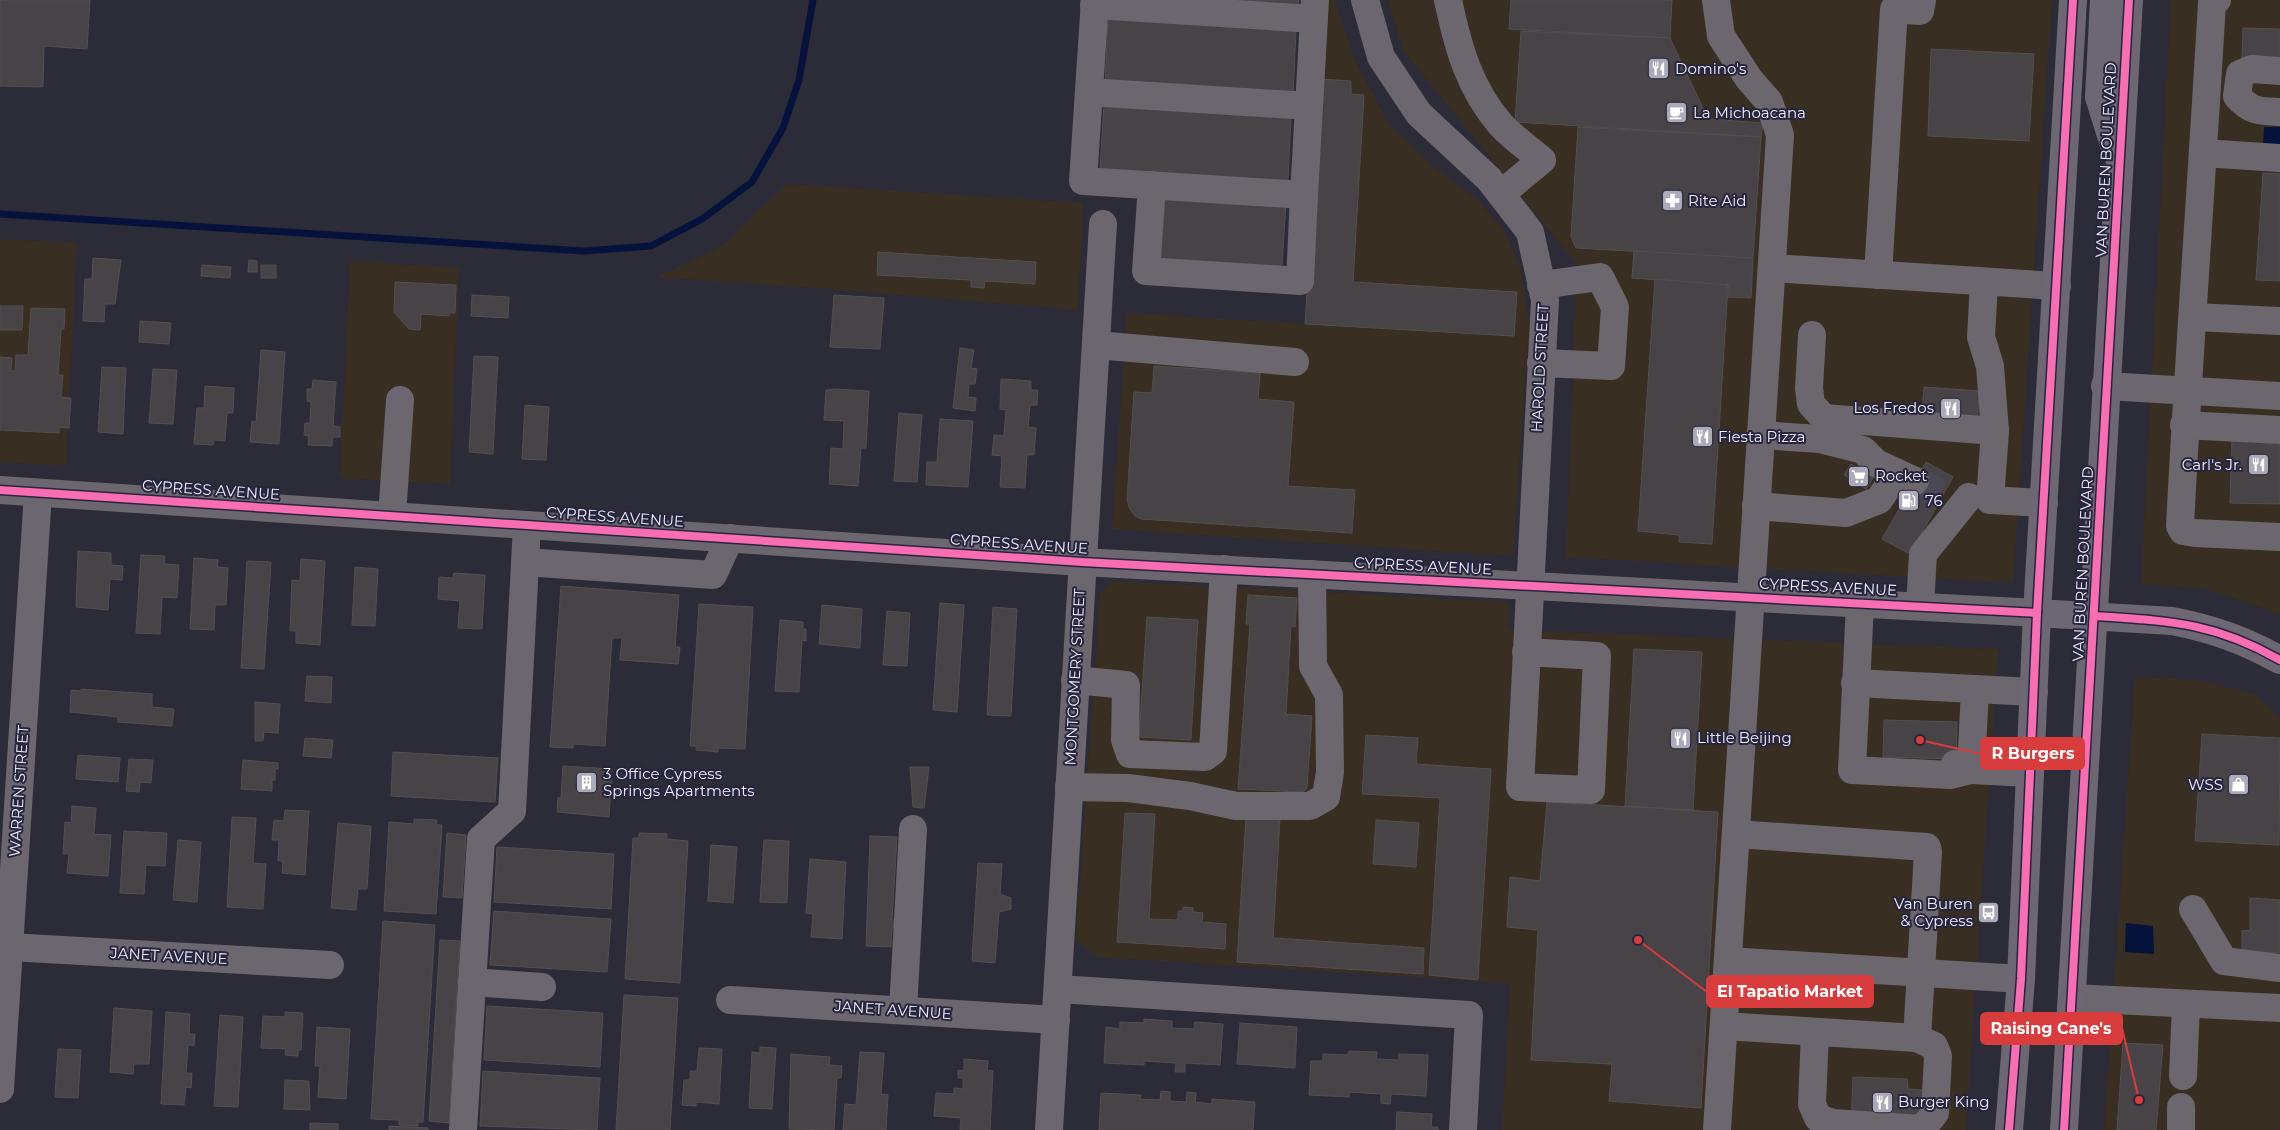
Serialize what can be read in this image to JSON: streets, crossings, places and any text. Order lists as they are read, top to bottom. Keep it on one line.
{"streets":{"main road":["VAN BUREN BOULEVARD"],"street":["HAROLD STREET","CYPRESS AVENUE","MONTGOMERY STREET","WARREN STREET","JANET AVENUE"]},"crossings":[["HAROLD STREET","CYPRESS AVENUE"],["CYPRESS AVENUE","MONTGOMERY STREET"],["CYPRESS AVENUE","WARREN STREET"],["MONTGOMERY STREET","JANET AVENUE"],["WARREN STREET","JANET AVENUE"]],"places":{"restaurant":["Domino's","Los Fredos","Fiesta Pizza","Carl's Jr.","Little Beijing","Burger King"],"cafe":["La Michoacana"],"pharmacy":["Rite Aid"],"supermarket":["Rocket"],"fuel station":["76"],"other":["R Burgers","El Tapatio Market","Raising Cane's"],"building":["3 Office Cypress Springs Apartments"],"shop":["WSS"],"bus stop":["Van Buren & Cypress"]}}
